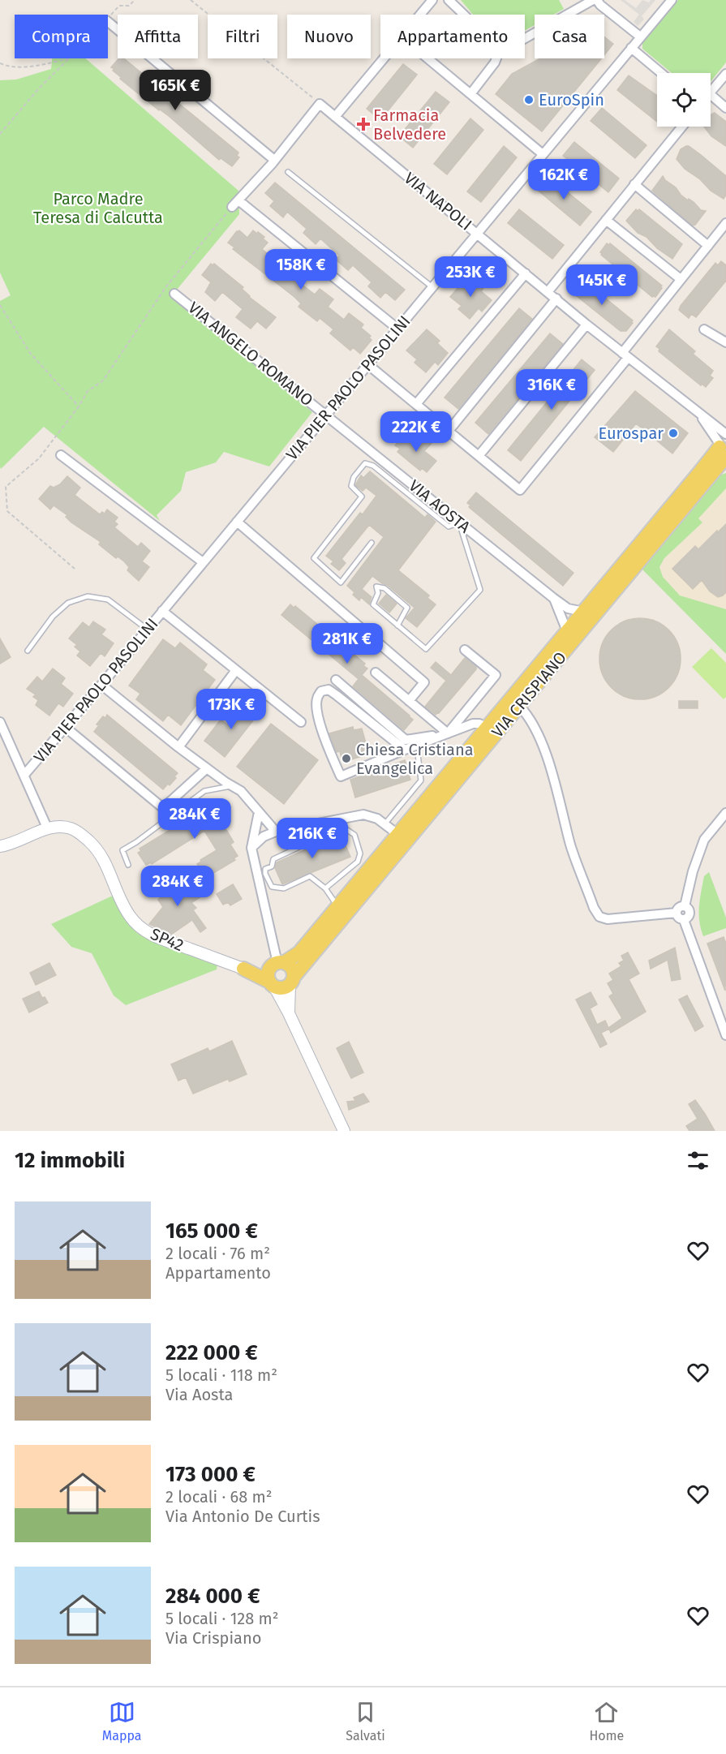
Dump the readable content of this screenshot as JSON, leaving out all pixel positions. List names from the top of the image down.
{
  "streets": {
    "main road": ["VIA CRISPIANO", "SP42"],
    "street": [
      "VIA NAPOLI",
      "VIA ANGELO ROMANO",
      "VIA PIER PAOLO PASOLINI",
      "VIA AOSTA"
    ]
  },
  "crossings": [
    ["VIA NAPOLI", "VIA PIER PAOLO PASOLINI"],
    ["VIA NAPOLI", "VIA CRISPIANO"],
    ["VIA ANGELO ROMANO", "VIA PIER PAOLO PASOLINI"],
    ["VIA ANGELO ROMANO", "VIA AOSTA"],
    ["VIA PIER PAOLO PASOLINI", "VIA AOSTA"],
    ["VIA CRISPIANO", "SP42"]
  ],
  "parks": ["Parco Madre Teresa di Calcutta"],
  "places": {
    "other": ["EuroSpin", "Eurospar", "Chiesa Cristiana Evangelica"],
    "health": ["Farmacia Belvedere"]
  },
  "page": {
    "chip": [
      "Compra",
      "Affitta",
      "Filtri",
      "Nuovo",
      "Appartamento",
      "Casa"
    ],
    "price": [
      "165K €",
      "162K €",
      "158K €",
      "253K €",
      "145K €",
      "316K €",
      "222K €",
      "281K €",
      "173K €",
      "284K €",
      "216K €",
      "284K €"
    ],
    "heading": "12 immobili",
    "list": [
      {
        "name": "165 000 €",
        "note": "2 locali · 76 m² · Appartamento"
      },
      {
        "name": "222 000 €",
        "note": "5 locali · 118 m² · Via Aosta"
      },
      {
        "name": "173 000 €",
        "note": "2 locali · 68 m² · Via Antonio De Curtis"
      },
      {
        "name": "284 000 €",
        "note": "5 locali · 128 m² · Via Crispiano"
      }
    ],
    "tabs": ["Mappa", "Salvati", "Home"]
  }
}
